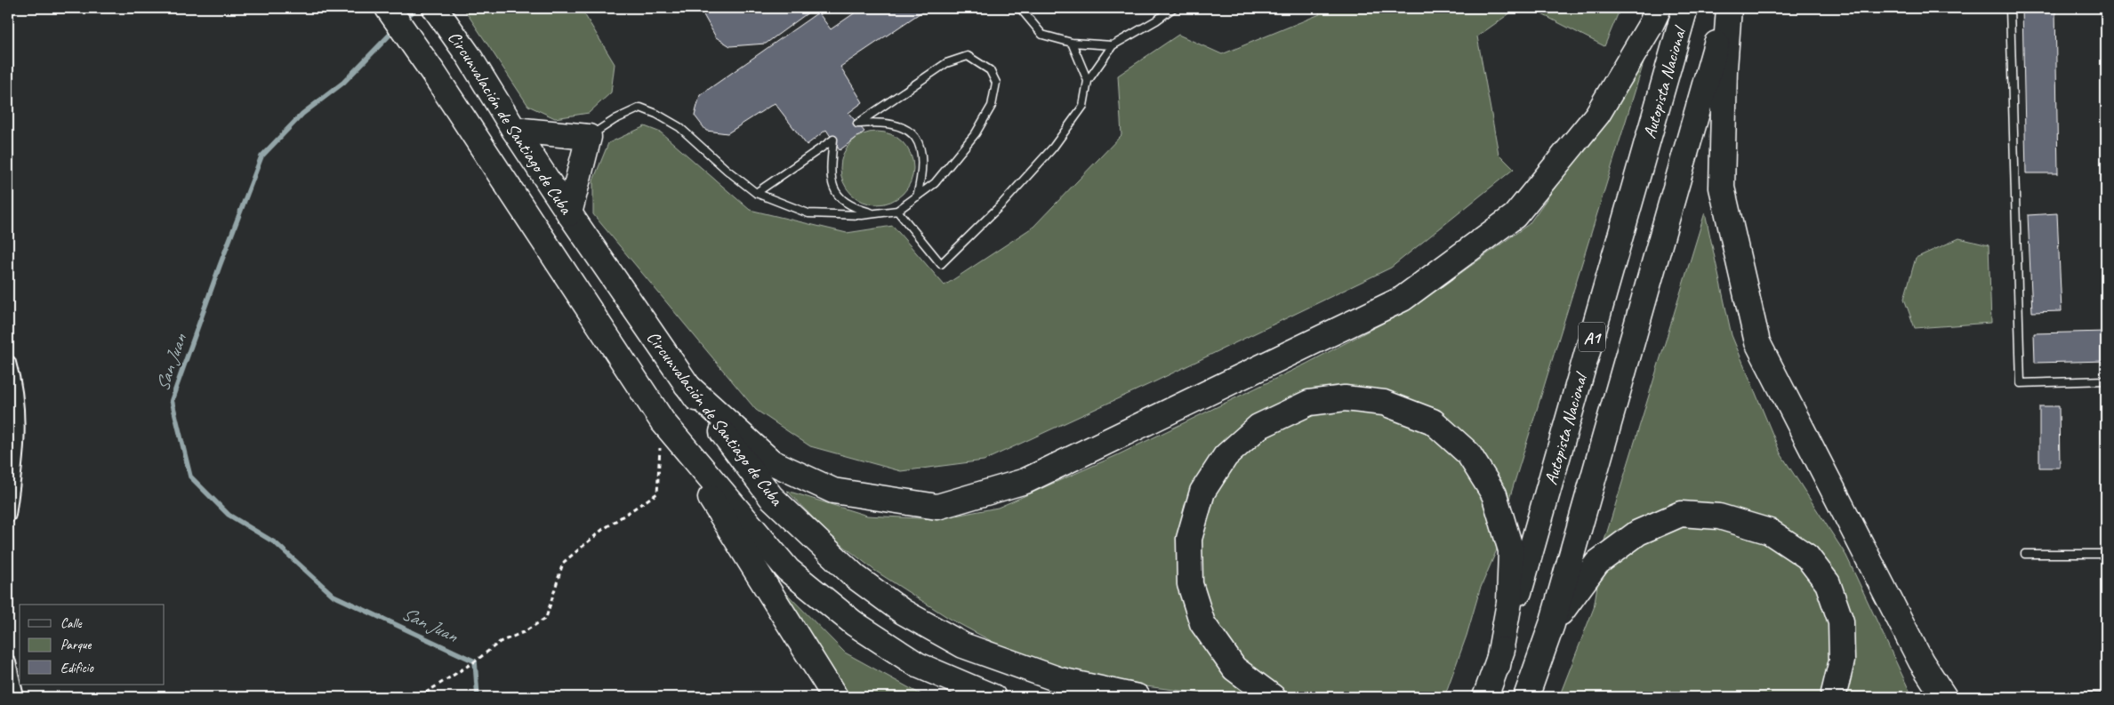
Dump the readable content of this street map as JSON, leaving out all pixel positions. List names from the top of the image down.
{
  "streets": {
    "highway": ["Autopista Nacional", "Circunvalación de Santiago de Cuba", "A1"]
  },
  "water": ["San Juan"],
  "legend": ["Calle", "Parque", "Edificio"]
}
